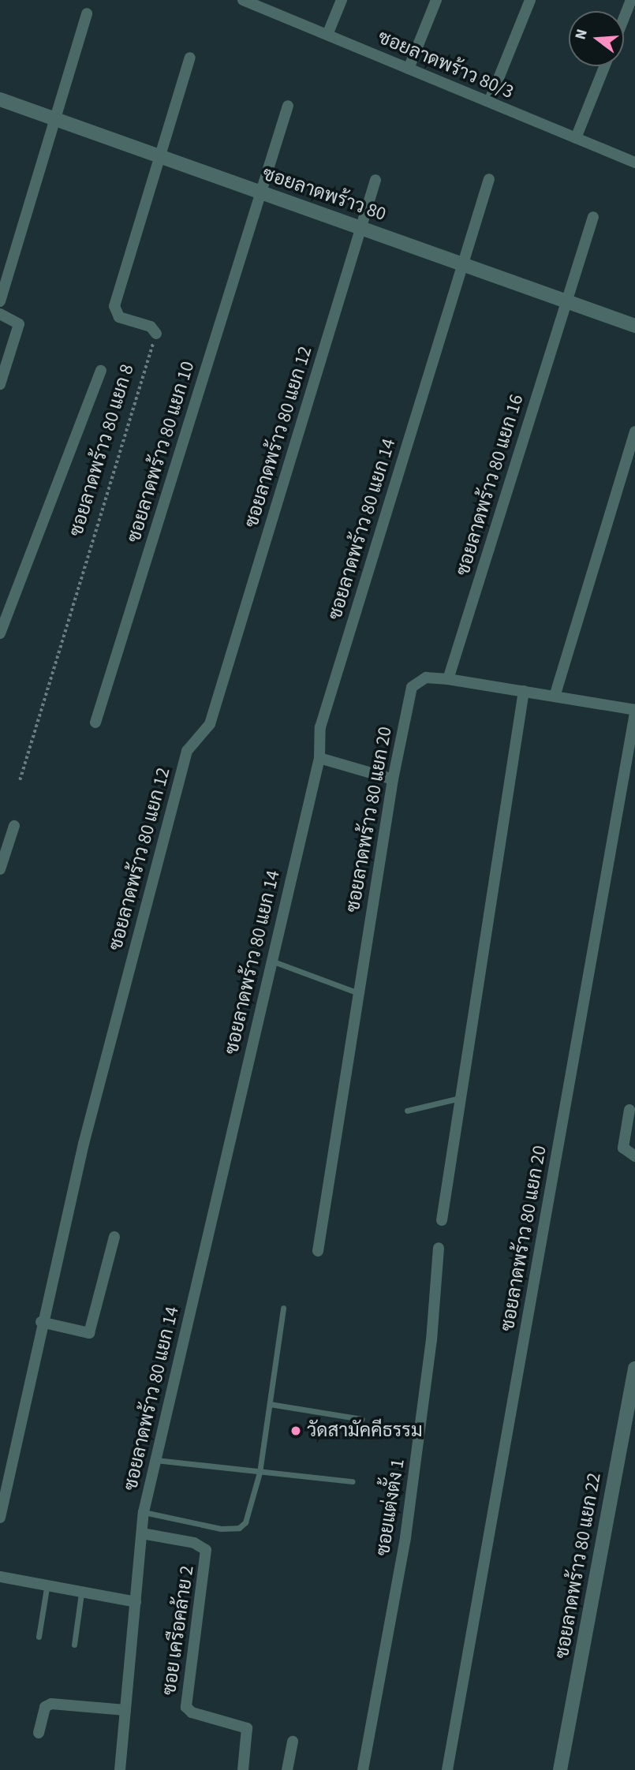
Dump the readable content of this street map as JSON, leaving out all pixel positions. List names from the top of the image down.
{
  "streets": {
    "street": [
      "ซอยลาดพร้าว 80/3",
      "ซอยลาดพร้าว 80",
      "ซอยลาดพร้าว 80 แยก 12",
      "ซอยลาดพร้าว 80 แยก 10",
      "ซอยลาดพร้าว 80 แยก 16",
      "ซอยลาดพร้าว 80 แยก 14",
      "ซอยลาดพร้าว 80 แยก 20",
      "ซอยแต่งตั้ง 1",
      "ซอยลาดพร้าว 80 แยก 22",
      "ซอย เครือคล้าย 2"
    ],
    "path": ["ซอยลาดพร้าว 80 แยก 8"]
  },
  "crossings": [
    ["ซอยลาดพร้าว 80", "ซอยลาดพร้าว 80 แยก 12"],
    ["ซอยลาดพร้าว 80", "ซอยลาดพร้าว 80 แยก 10"],
    ["ซอยลาดพร้าว 80", "ซอยลาดพร้าว 80 แยก 16"],
    ["ซอยลาดพร้าว 80", "ซอยลาดพร้าว 80 แยก 14"],
    ["ซอยลาดพร้าว 80 แยก 16", "ซอยลาดพร้าว 80 แยก 20"],
    ["ซอยลาดพร้าว 80 แยก 14", "ซอย เครือคล้าย 2"]
  ],
  "places": ["วัดสามัคคีธรรม"],
  "north": "left"
}
